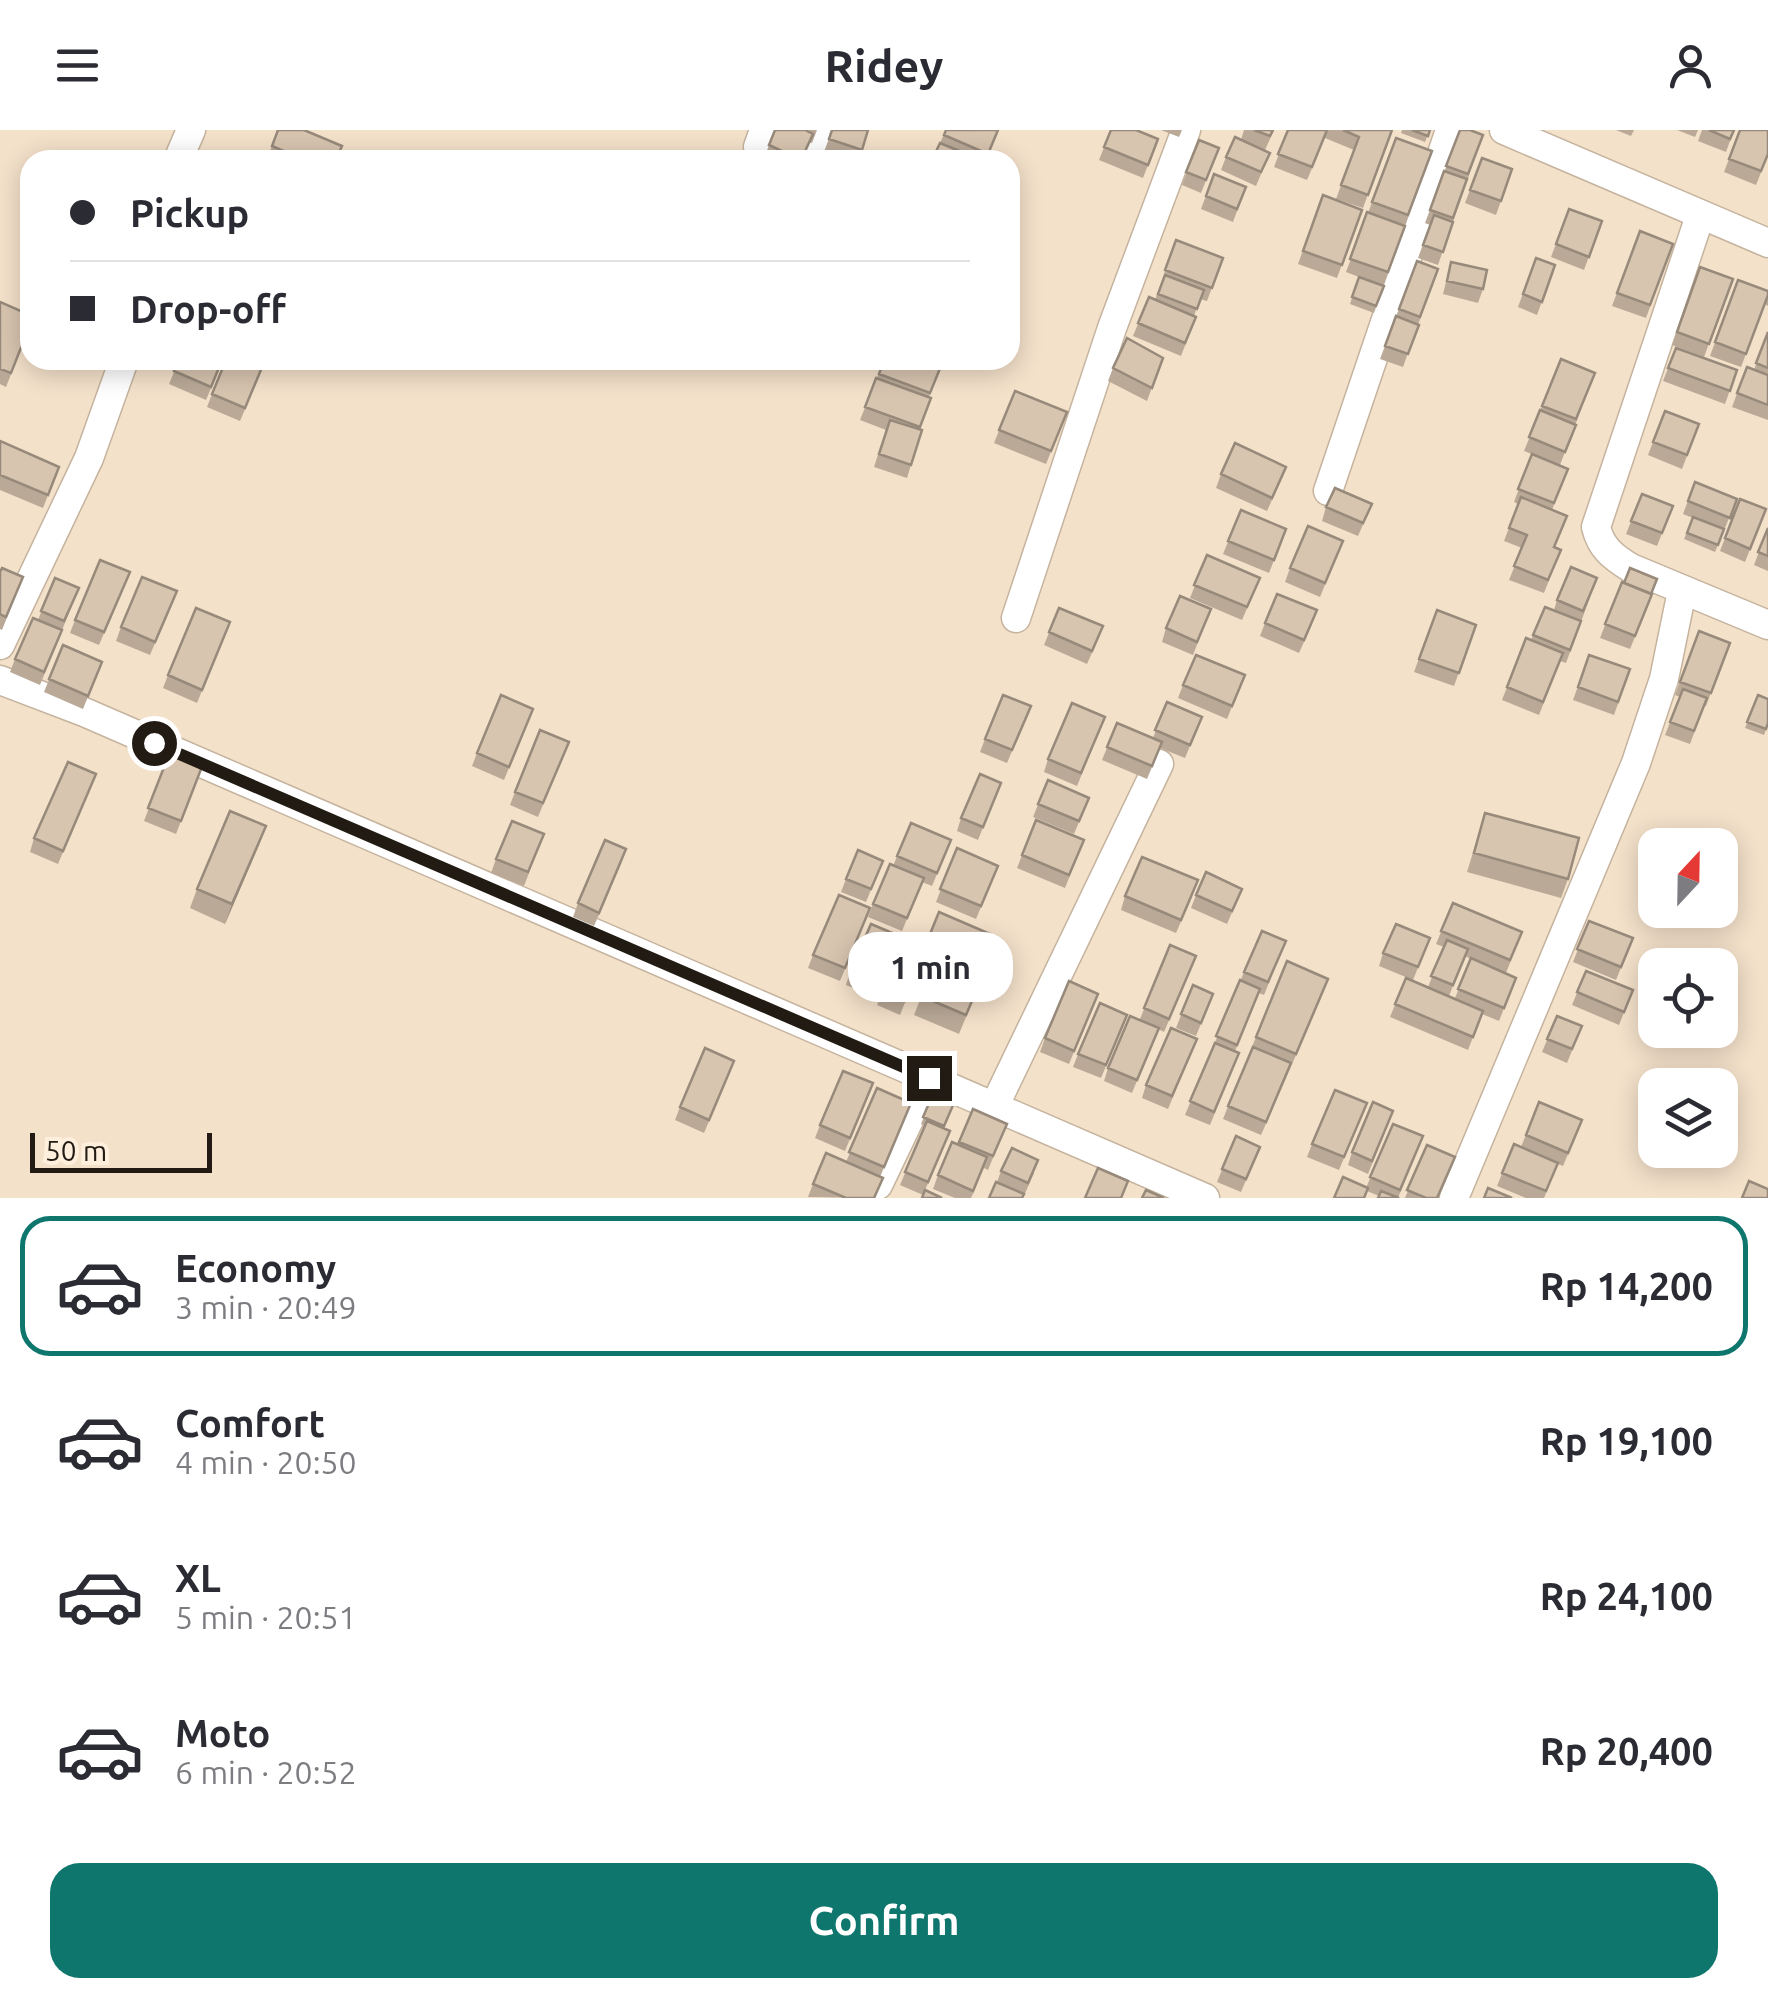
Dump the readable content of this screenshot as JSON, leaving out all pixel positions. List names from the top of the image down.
{
  "scale_bar": "50 m",
  "north": "top",
  "page": {
    "header": "Ridey",
    "banner": ["Pickup", "Drop-off"],
    "bubble": "1 min",
    "scale": "50 m",
    "list": [
      {
        "name": "Economy",
        "note": "3 min · 20:49",
        "value": "Rp 14,200"
      },
      {
        "name": "Comfort",
        "note": "4 min · 20:50",
        "value": "Rp 19,100"
      },
      {
        "name": "XL",
        "note": "5 min · 20:51",
        "value": "Rp 24,100"
      },
      {
        "name": "Moto",
        "note": "6 min · 20:52",
        "value": "Rp 20,400"
      }
    ],
    "buttons": "Confirm"
  }
}
